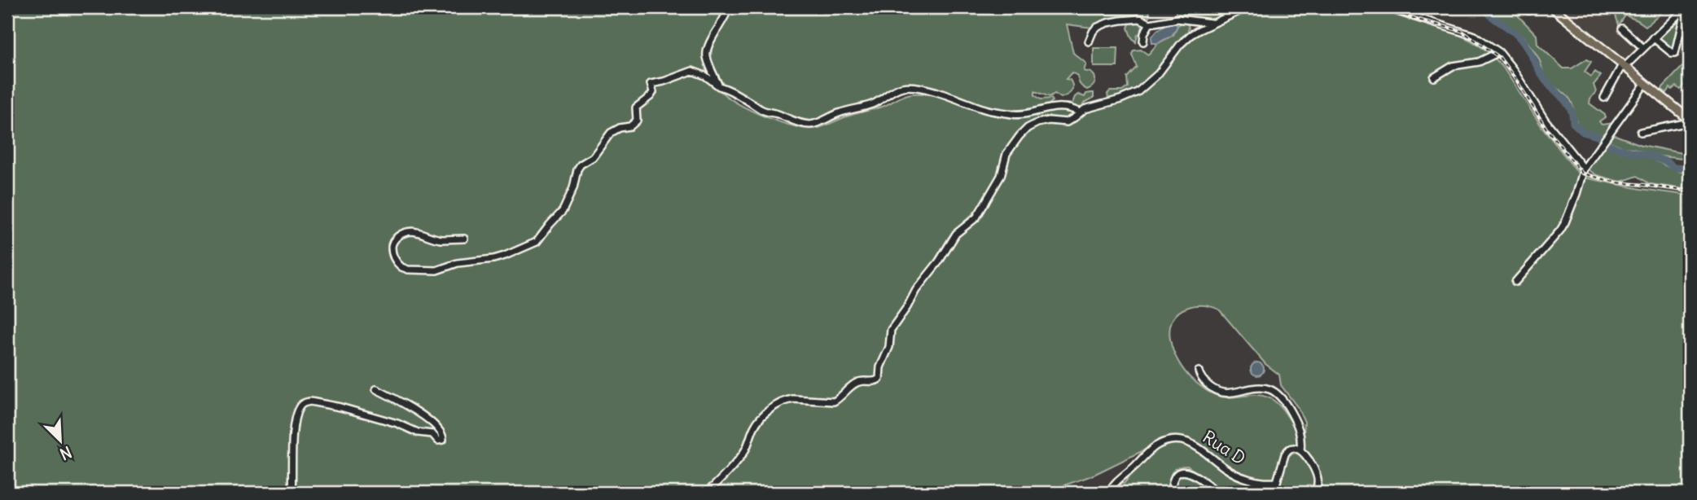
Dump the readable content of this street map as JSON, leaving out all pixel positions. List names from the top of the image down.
{
  "streets": {
    "street": ["Rua D"]
  },
  "north": "bottom right"
}
